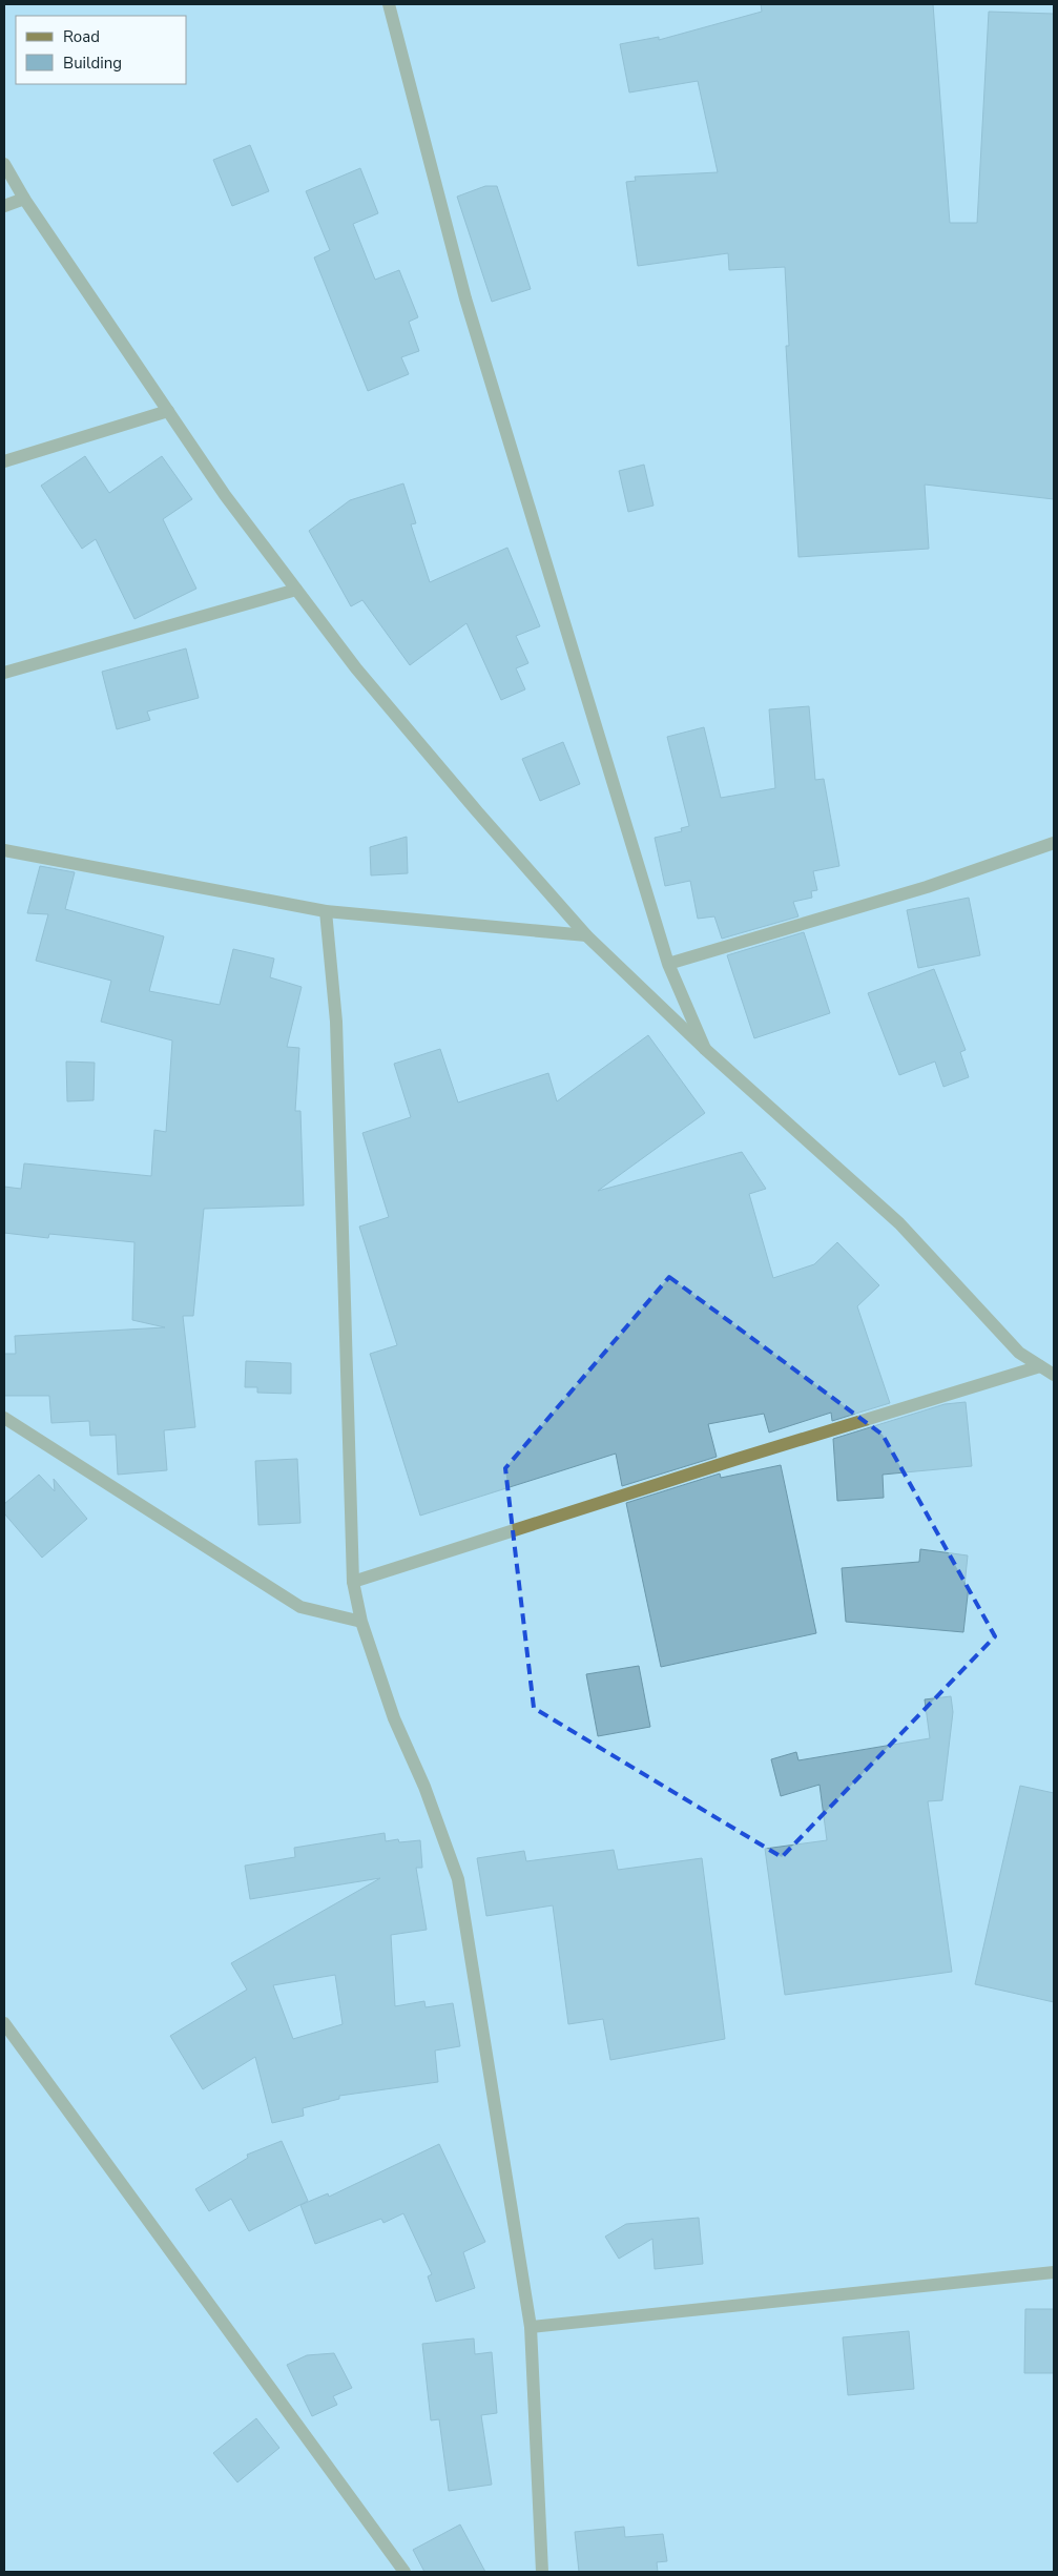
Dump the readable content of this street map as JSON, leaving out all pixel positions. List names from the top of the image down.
{
  "legend": ["Road", "Building"]
}
